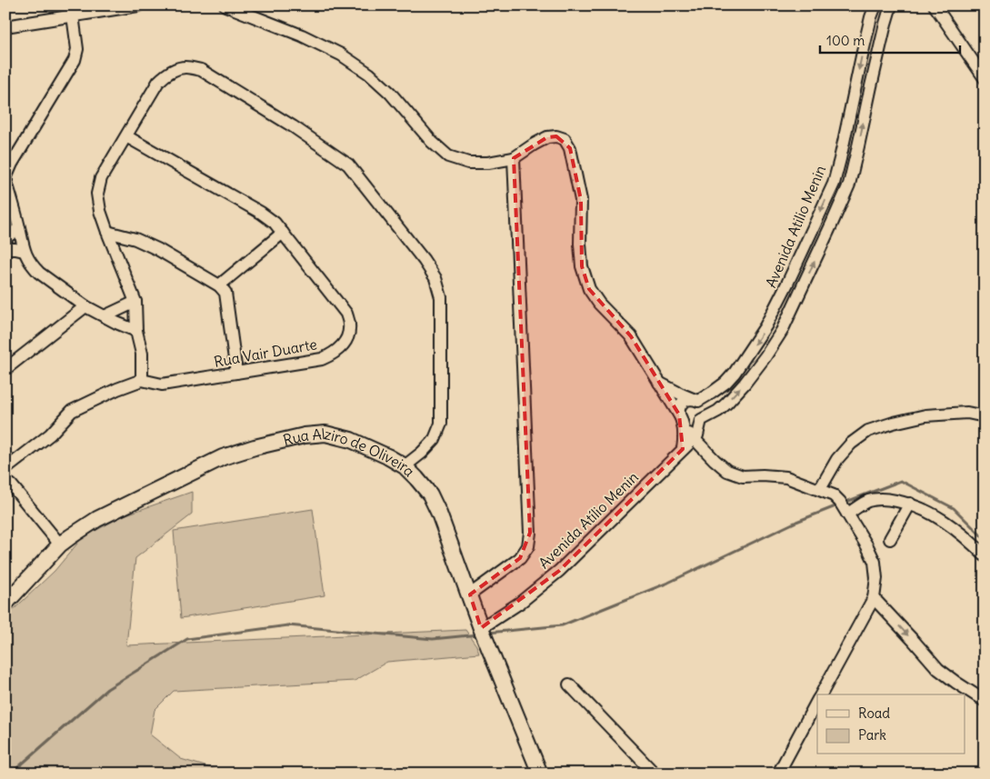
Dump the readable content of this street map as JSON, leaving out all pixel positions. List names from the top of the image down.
{
  "streets": {
    "main road": ["Rua Alziro de Oliveira"],
    "street": ["Avenida Atilio Menin", "Rua Vair Duarte", "Avenida Atílio Menin"]
  },
  "crossings": [
    ["Avenida Atilio Menin", "Avenida Atílio Menin"],
    ["Rua Alziro de Oliveira", "Avenida Atílio Menin"]
  ],
  "legend": ["Road", "Park"],
  "scale_bar": "100 m"
}
